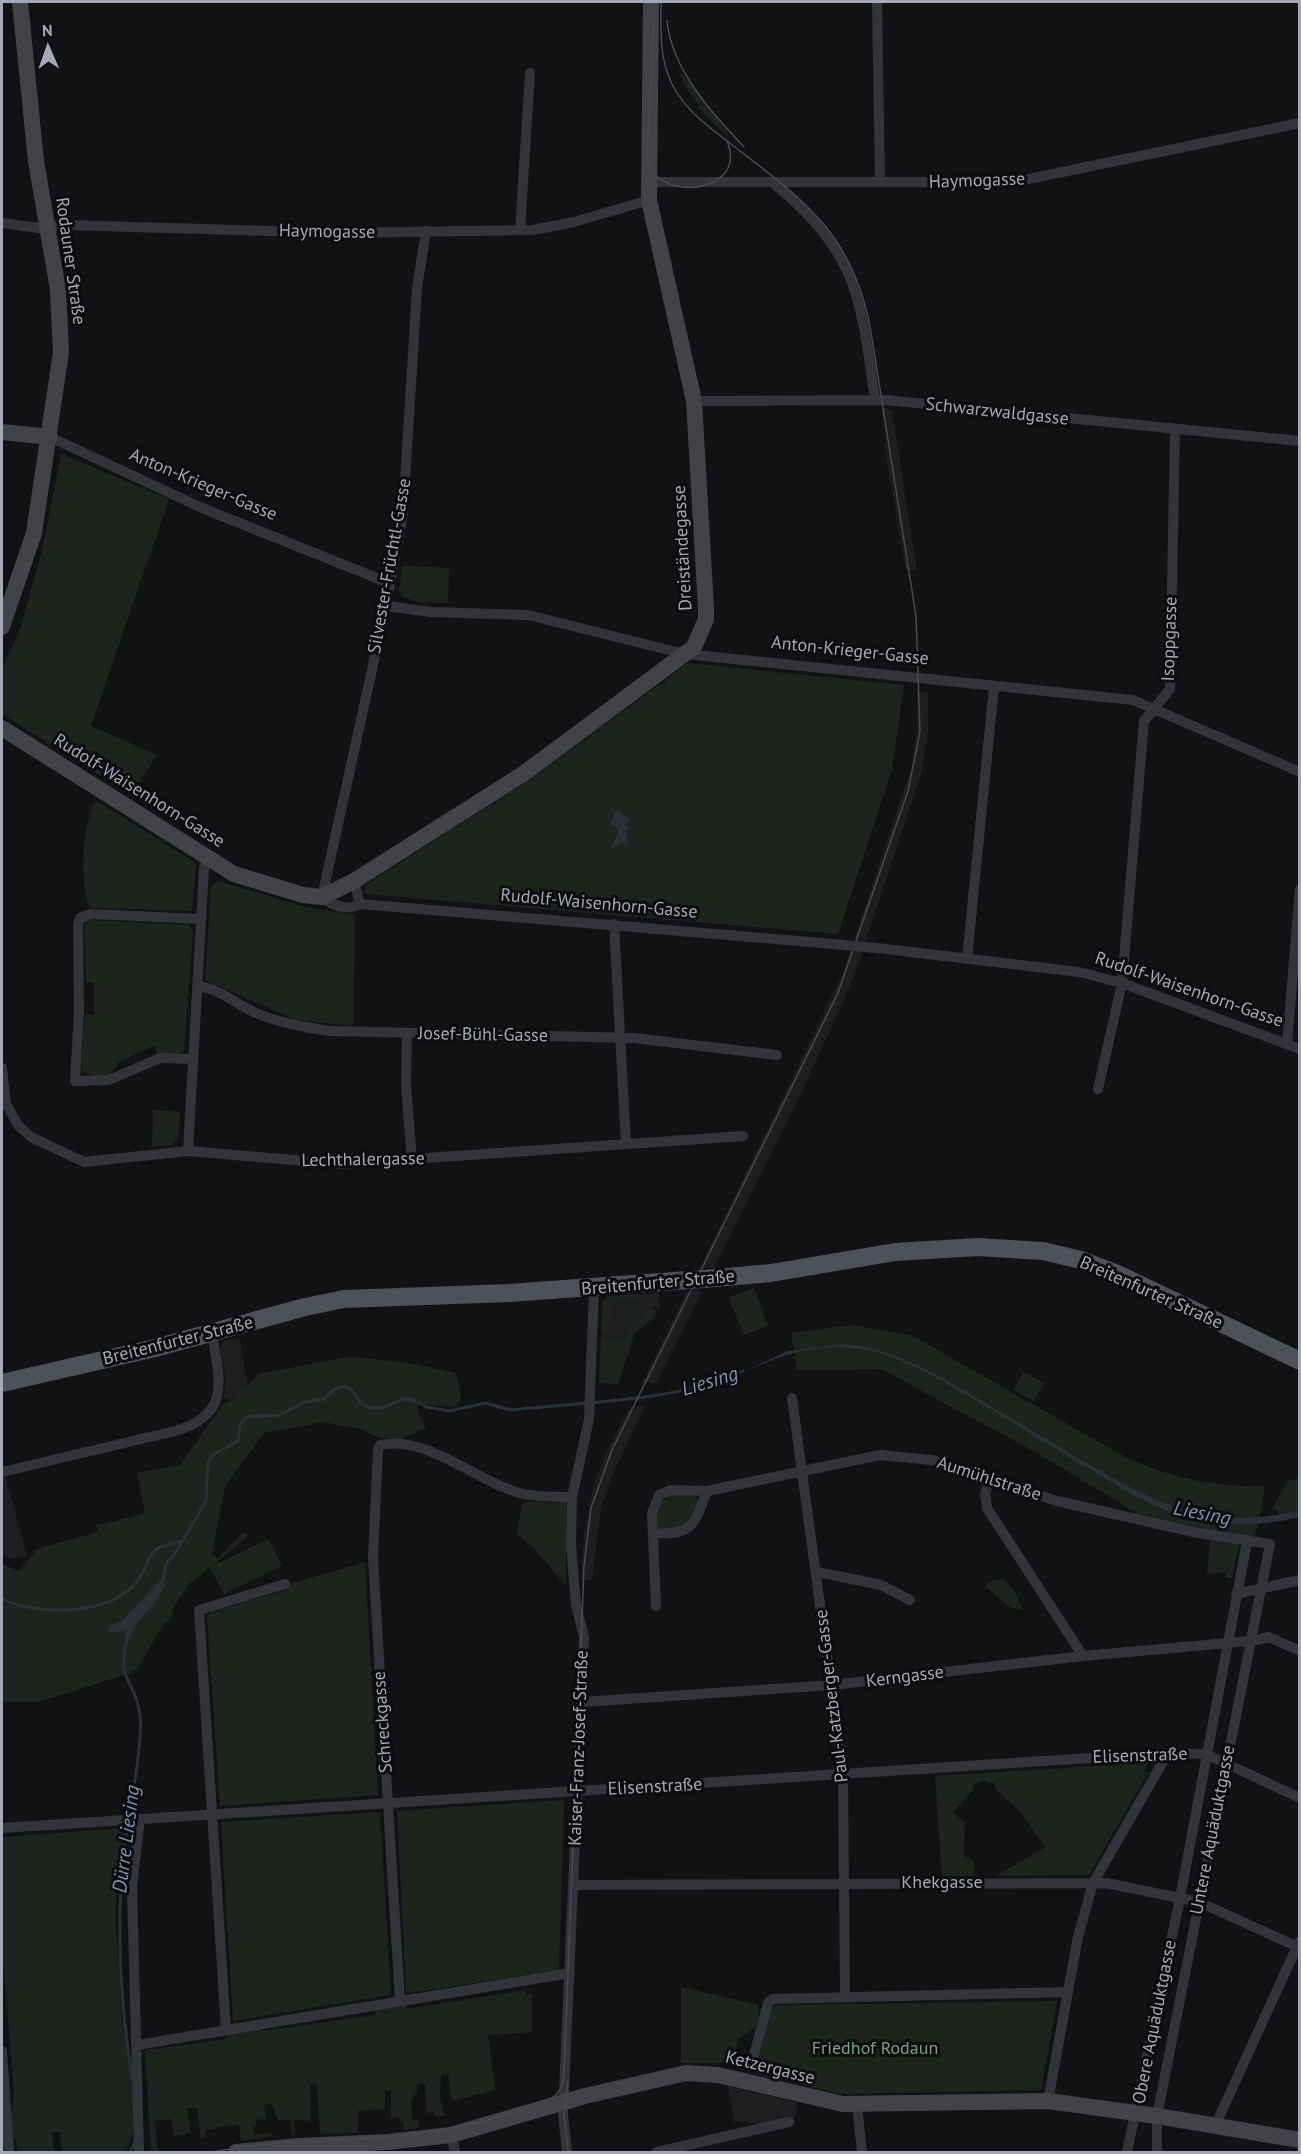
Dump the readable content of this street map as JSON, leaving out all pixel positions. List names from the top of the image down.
{
  "streets": {
    "main road": [
      "Rodauner Straße",
      "Anton-Krieger-Gasse",
      "Dreiständegasse",
      "Rudolf-Waisenhorn-Gasse",
      "Breitenfurter Straße",
      "Ketzergasse"
    ],
    "street": [
      "Haymogasse",
      "Schwarzwaldgasse",
      "Silvester-Früchtl-Gasse",
      "Isoppgasse",
      "Josef-Bühl-Gasse",
      "Lechthalergasse",
      "Aumühlstraße",
      "Kerngasse",
      "Paul-Katzberger-Gasse",
      "Schreckgasse",
      "Kaiser-Franz-Josef-Straße",
      "Elisenstraße",
      "Untere Aquäduktgasse",
      "Khekgasse",
      "Obere Aquäduktgasse"
    ]
  },
  "crossings": [
    ["Haymogasse", "Rodauner Straße"],
    ["Haymogasse", "Dreiständegasse"],
    ["Haymogasse", "Silvester-Früchtl-Gasse"],
    ["Rodauner Straße", "Anton-Krieger-Gasse"],
    ["Schwarzwaldgasse", "Dreiständegasse"],
    ["Schwarzwaldgasse", "Isoppgasse"],
    ["Anton-Krieger-Gasse", "Dreiständegasse"],
    ["Anton-Krieger-Gasse", "Silvester-Früchtl-Gasse"],
    ["Anton-Krieger-Gasse", "Isoppgasse"],
    ["Dreiständegasse", "Silvester-Früchtl-Gasse"],
    ["Dreiständegasse", "Rudolf-Waisenhorn-Gasse"],
    ["Silvester-Früchtl-Gasse", "Rudolf-Waisenhorn-Gasse"],
    ["Isoppgasse", "Rudolf-Waisenhorn-Gasse"],
    ["Breitenfurter Straße", "Kaiser-Franz-Josef-Straße"],
    ["Aumühlstraße", "Paul-Katzberger-Gasse"],
    ["Aumühlstraße", "Untere Aquäduktgasse"],
    ["Aumühlstraße", "Obere Aquäduktgasse"],
    ["Kerngasse", "Paul-Katzberger-Gasse"],
    ["Kerngasse", "Kaiser-Franz-Josef-Straße"],
    ["Kerngasse", "Untere Aquäduktgasse"],
    ["Kerngasse", "Obere Aquäduktgasse"],
    ["Paul-Katzberger-Gasse", "Elisenstraße"],
    ["Paul-Katzberger-Gasse", "Khekgasse"],
    ["Schreckgasse", "Kaiser-Franz-Josef-Straße"],
    ["Schreckgasse", "Elisenstraße"],
    ["Kaiser-Franz-Josef-Straße", "Elisenstraße"],
    ["Kaiser-Franz-Josef-Straße", "Khekgasse"],
    ["Kaiser-Franz-Josef-Straße", "Ketzergasse"],
    ["Elisenstraße", "Untere Aquäduktgasse"],
    ["Elisenstraße", "Obere Aquäduktgasse"],
    ["Untere Aquäduktgasse", "Khekgasse"],
    ["Untere Aquäduktgasse", "Ketzergasse"],
    ["Khekgasse", "Obere Aquäduktgasse"],
    ["Obere Aquäduktgasse", "Ketzergasse"]
  ],
  "water": ["Liesing", "Dürre Liesing"],
  "parks": ["Friedhof Rodaun"],
  "north": "top"
}
